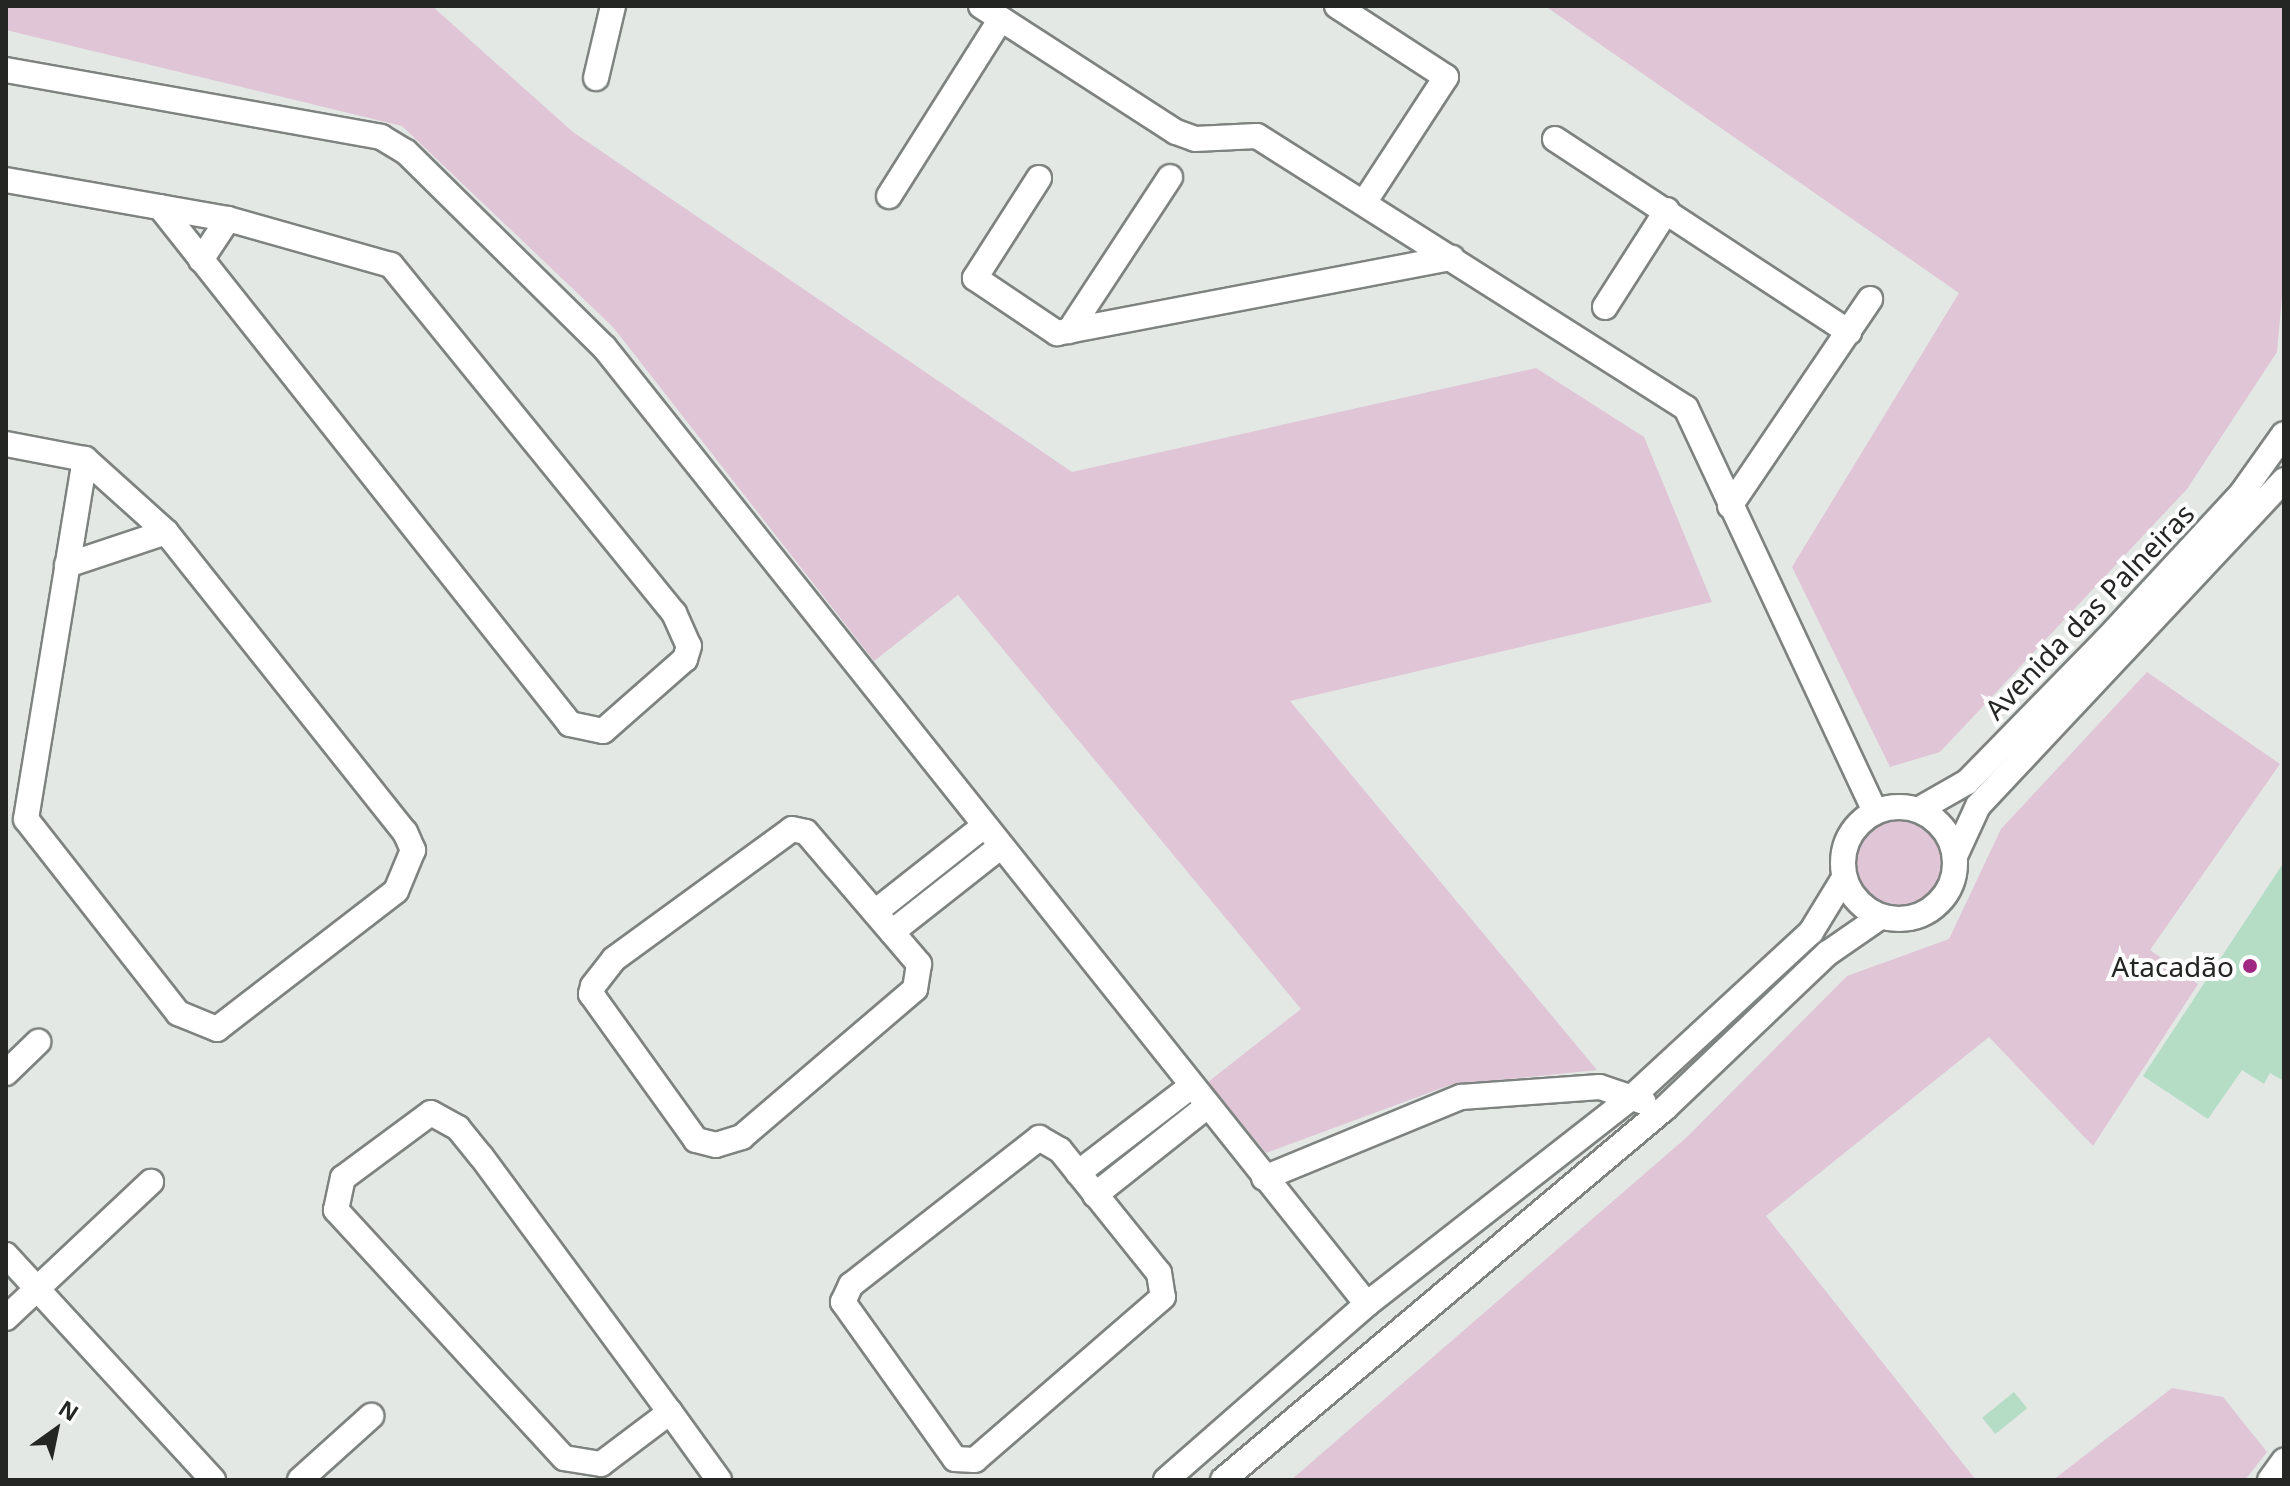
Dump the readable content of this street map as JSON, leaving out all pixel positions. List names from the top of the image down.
{
  "streets": {
    "street": ["Avenida das Palneiras"]
  },
  "places": ["Atacadão"],
  "north": "top right"
}
